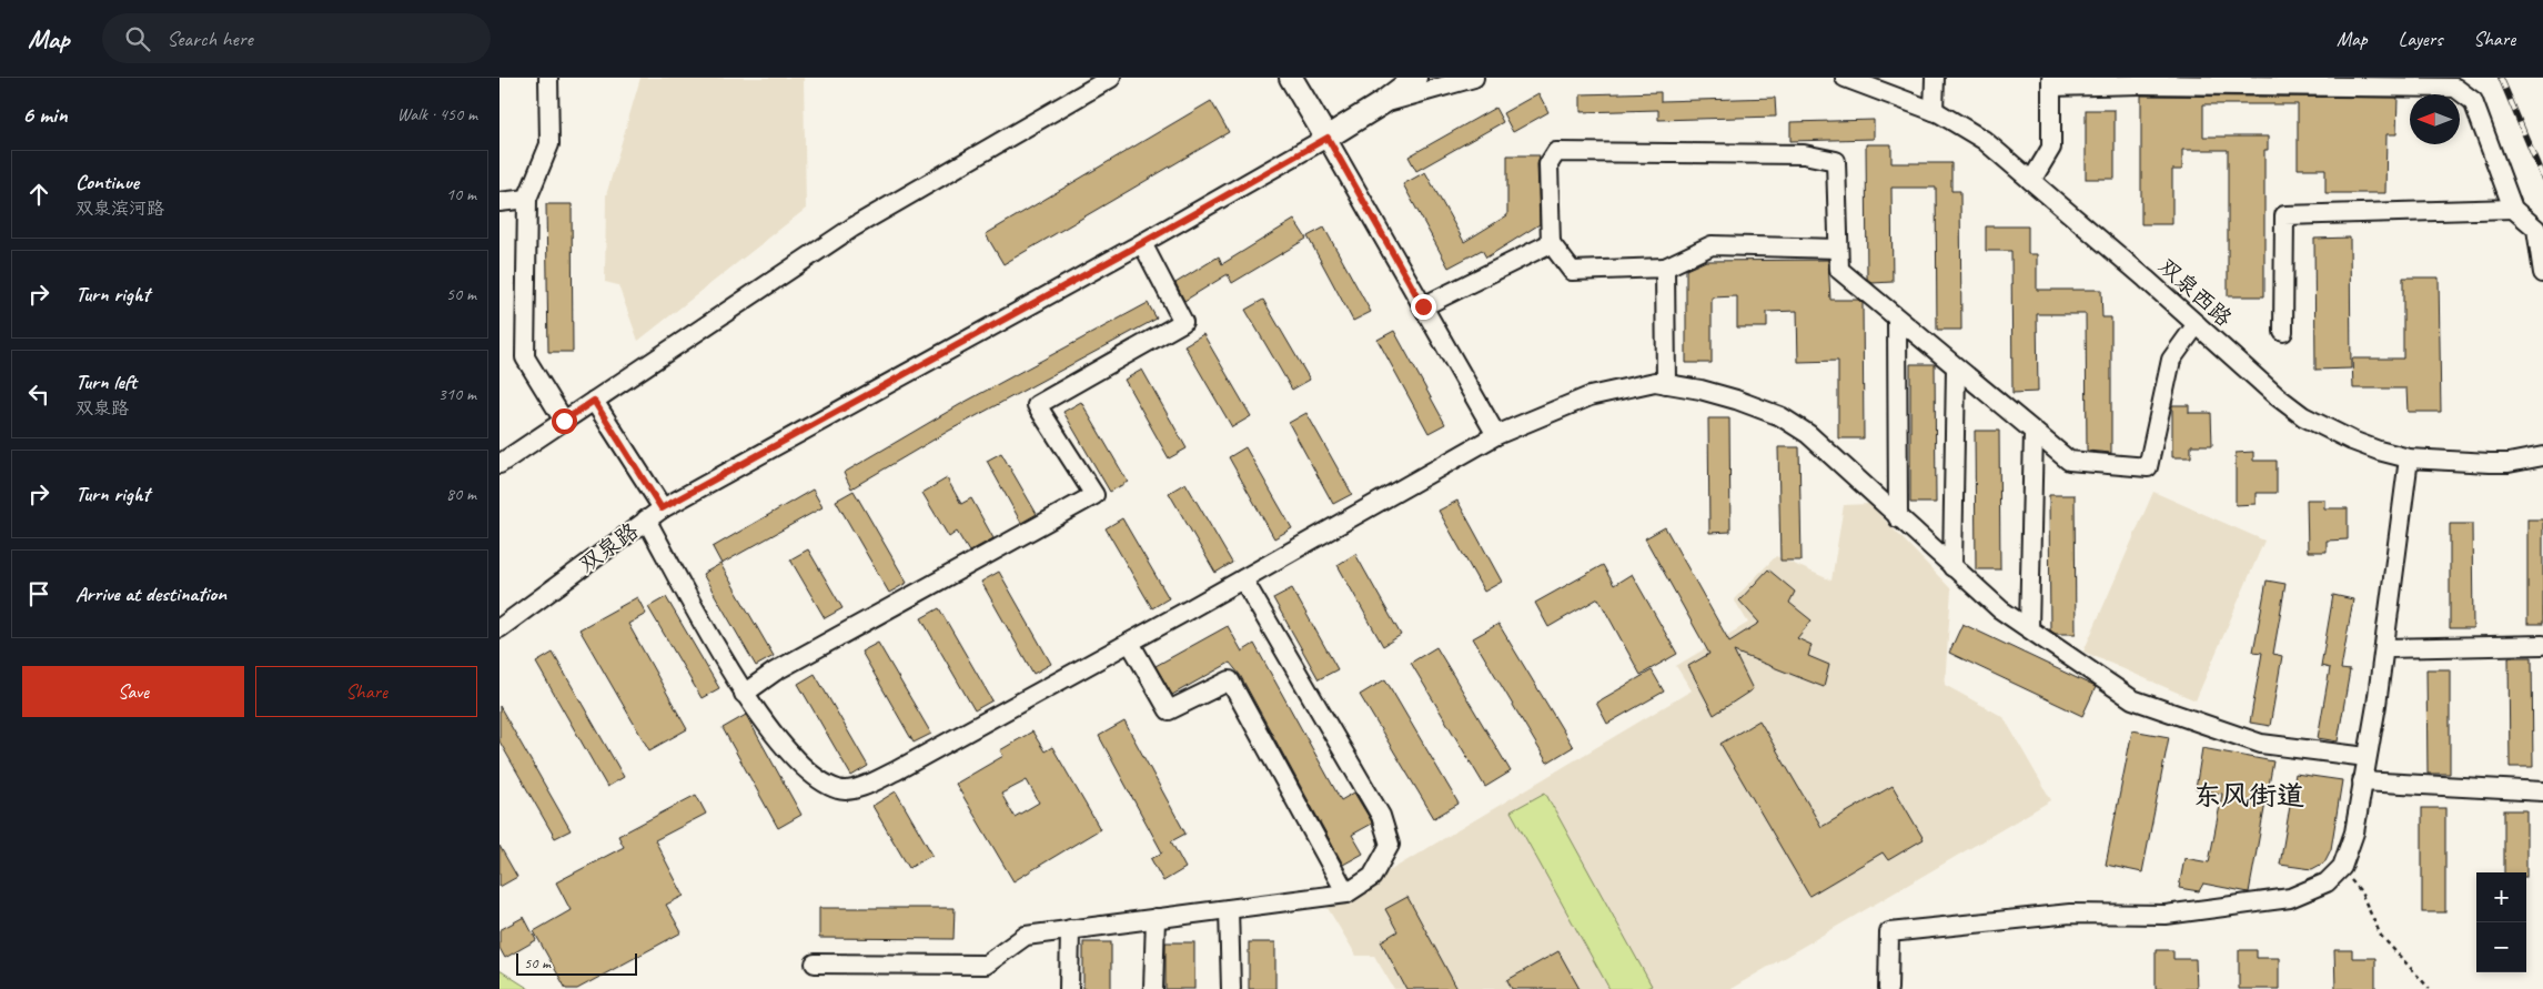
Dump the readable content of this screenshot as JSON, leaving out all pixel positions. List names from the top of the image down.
{
  "streets": {
    "main road": ["双泉路"],
    "street": ["双泉西路"]
  },
  "districts": ["东风街道"],
  "scale_bar": "50 m",
  "north": "left",
  "page": {
    "header": "Map",
    "search": "Search here",
    "nav": ["Map", "Layers", "Share"],
    "heading": ["6 min", "Walk · 450 m"],
    "list": [
      ["Continue", "双泉滨河路", "10 m"],
      ["Turn right", "50 m"],
      ["Turn left", "双泉路", "310 m"],
      ["Turn right", "80 m"],
      "Arrive at destination"
    ],
    "buttons": ["Save", "Share"],
    "map_buttons": ["+", "−"],
    "scale": "50 m"
  }
}
